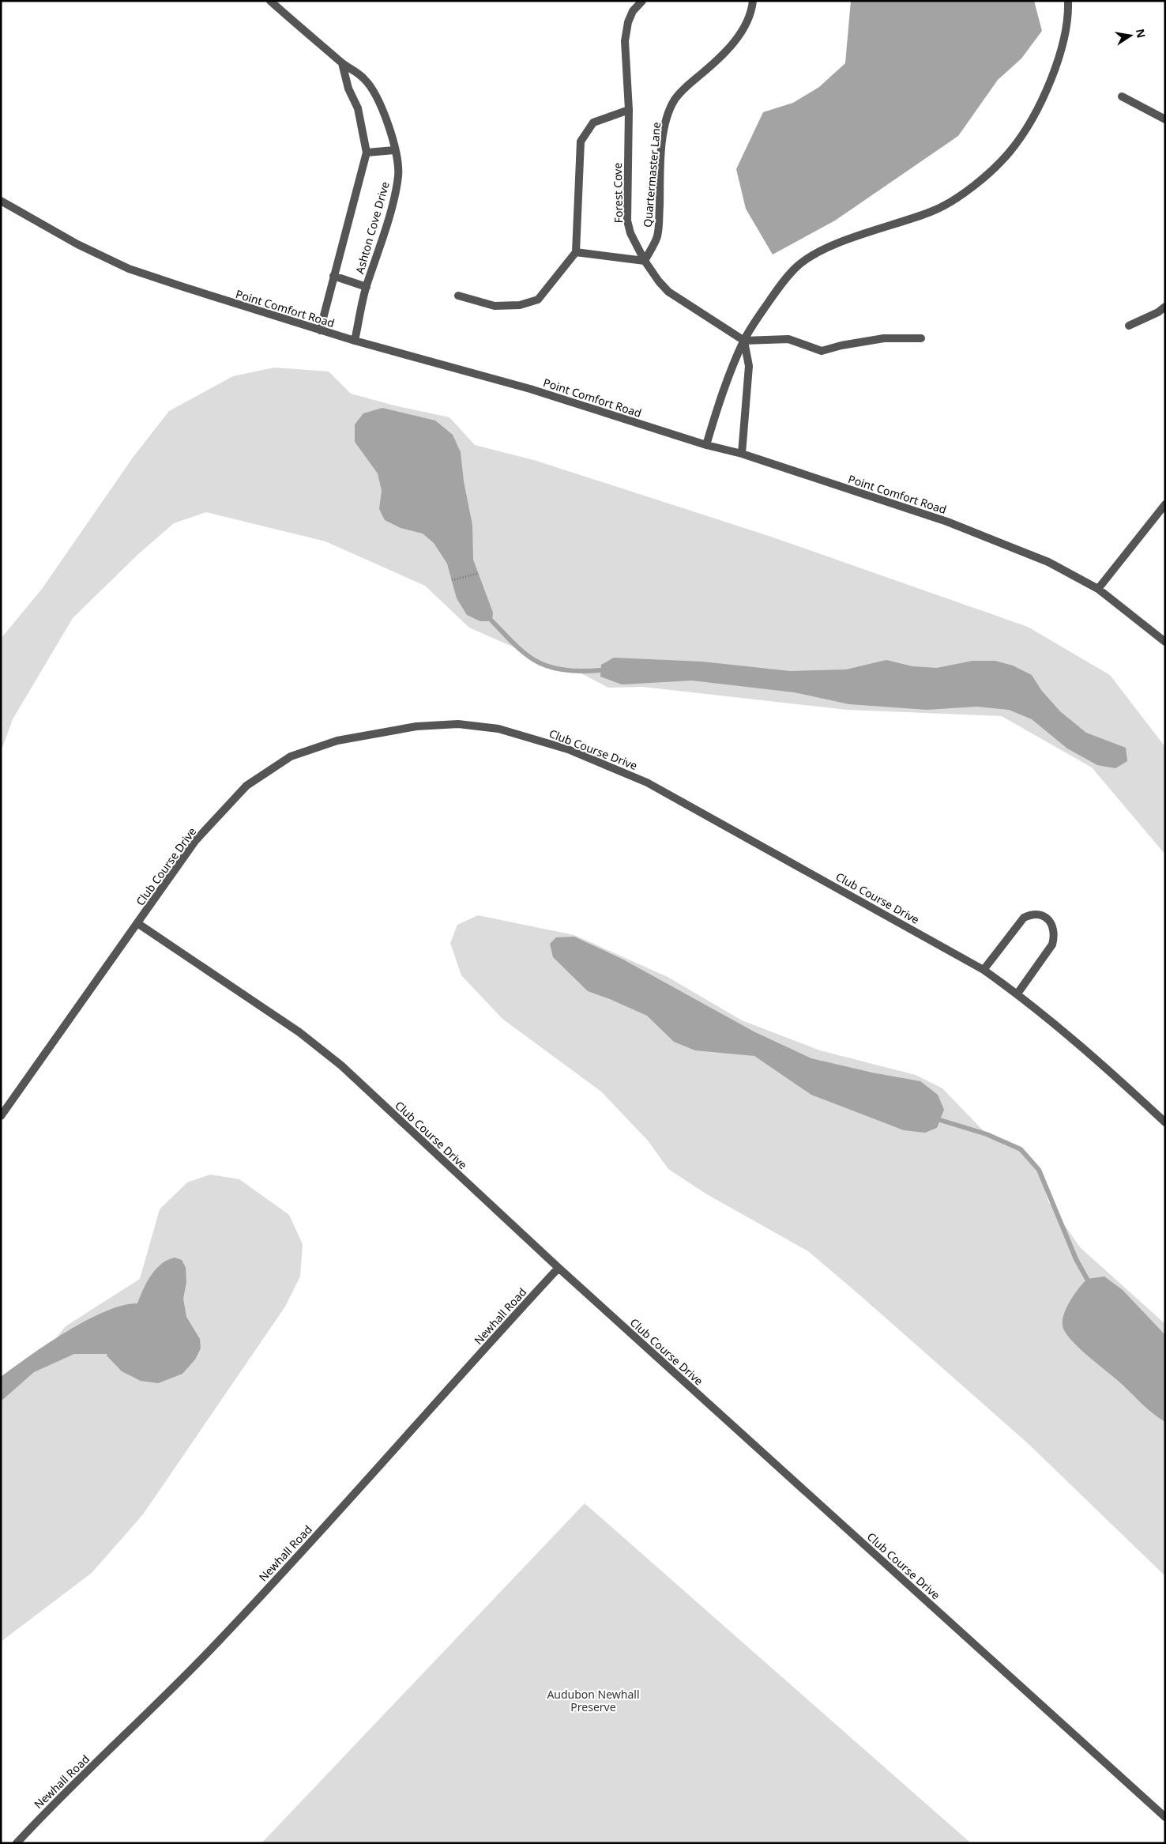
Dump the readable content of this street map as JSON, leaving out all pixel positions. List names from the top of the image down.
{
  "streets": {
    "street": [
      "Quartermaster Lane",
      "Forest Cove",
      "Ashton Cove Drive",
      "Point Comfort Road",
      "Club Course Drive",
      "Newhall Road"
    ]
  },
  "crossings": [
    ["Quartermaster Lane", "Forest Cove"],
    ["Ashton Cove Drive", "Point Comfort Road"],
    ["Club Course Drive", "Newhall Road"]
  ],
  "parks": ["Audubon Newhall Preserve"],
  "north": "right"
}
